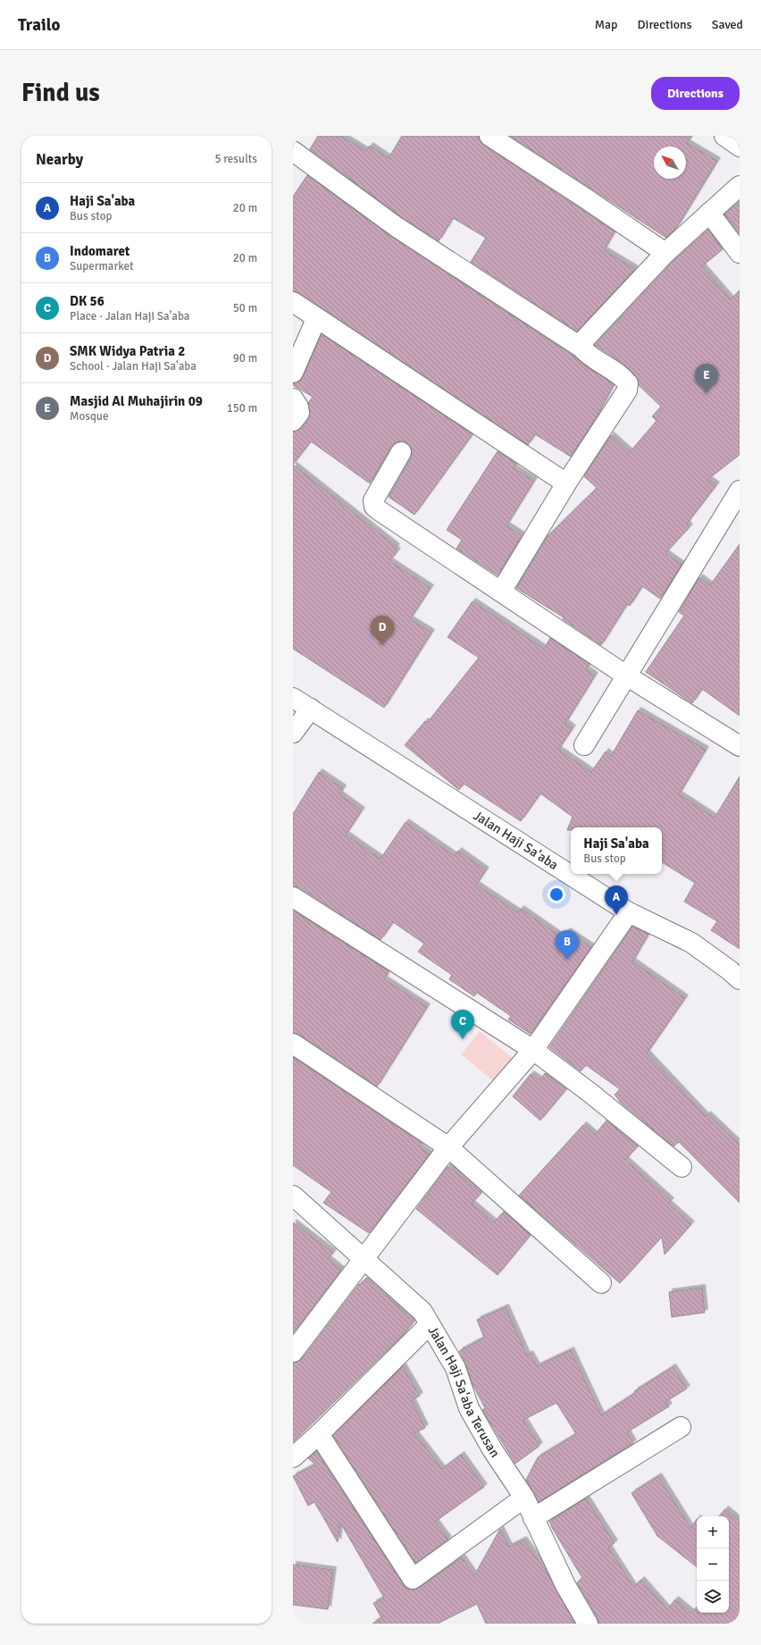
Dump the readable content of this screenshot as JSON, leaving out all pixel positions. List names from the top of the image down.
{
  "streets": {
    "street": ["Jalan Haji Sa'aba", "Jalan Haji Sa'aba Terusan"]
  },
  "north": "top left",
  "page": {
    "header": "Trailo",
    "nav": ["Map", "Directions", "Saved"],
    "buttons": "Directions",
    "title": "Find us",
    "heading": ["Nearby", "5 results"],
    "list": [
      {
        "mark": "A",
        "name": "Haji Sa'aba",
        "note": "Bus stop",
        "value": "20 m"
      },
      {
        "mark": "B",
        "name": "Indomaret",
        "note": "Supermarket",
        "value": "20 m"
      },
      {
        "mark": "C",
        "name": "DK 56",
        "note": "Place · Jalan Haji Sa'aba",
        "value": "50 m"
      },
      {
        "mark": "D",
        "name": "SMK Widya Patria 2",
        "note": "School · Jalan Haji Sa'aba",
        "value": "90 m"
      },
      {
        "mark": "E",
        "name": "Masjid Al Muhajirin 09",
        "note": "Mosque",
        "value": "150 m"
      }
    ],
    "pins": [
      "E",
      "D",
      "A",
      "B",
      "C"
    ],
    "popup": ["Haji Sa'aba", "Bus stop"],
    "map_buttons": ["+", "−"]
  }
}
